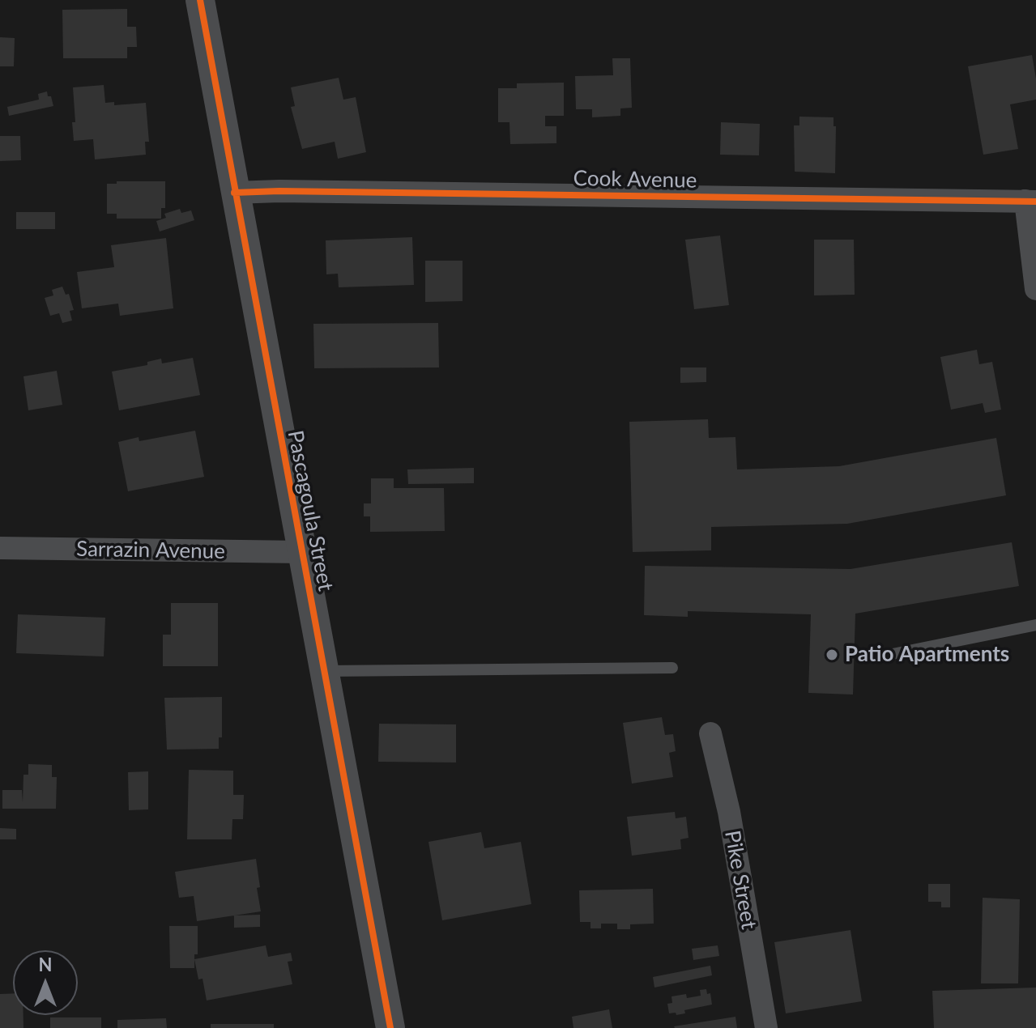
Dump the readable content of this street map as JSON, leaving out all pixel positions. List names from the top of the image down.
{
  "streets": {
    "street": [
      "Cook Avenue",
      "Pascagoula Street",
      "Sarrazin Avenue",
      "Pike Street"
    ]
  },
  "crossings": [
    ["Cook Avenue", "Pascagoula Street"],
    ["Pascagoula Street", "Sarrazin Avenue"]
  ],
  "places": ["Patio Apartments"],
  "north": "top"
}
